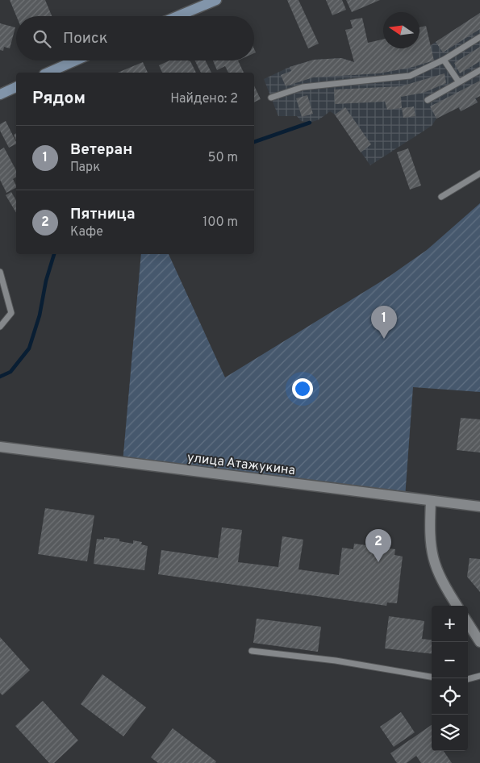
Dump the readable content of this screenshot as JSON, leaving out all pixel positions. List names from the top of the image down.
{
  "streets": {
    "street": ["улица Атажукина"]
  },
  "north": "left",
  "page": {
    "search": "Поиск",
    "heading": ["Рядом", "Найдено: 2"],
    "list": [
      {
        "mark": "1",
        "name": "Ветеран",
        "note": "Парк",
        "value": "50 m"
      },
      {
        "mark": "2",
        "name": "Пятница",
        "note": "Кафе",
        "value": "100 m"
      }
    ],
    "pins": ["1", "2"],
    "map_buttons": ["+", "−"]
  }
}
